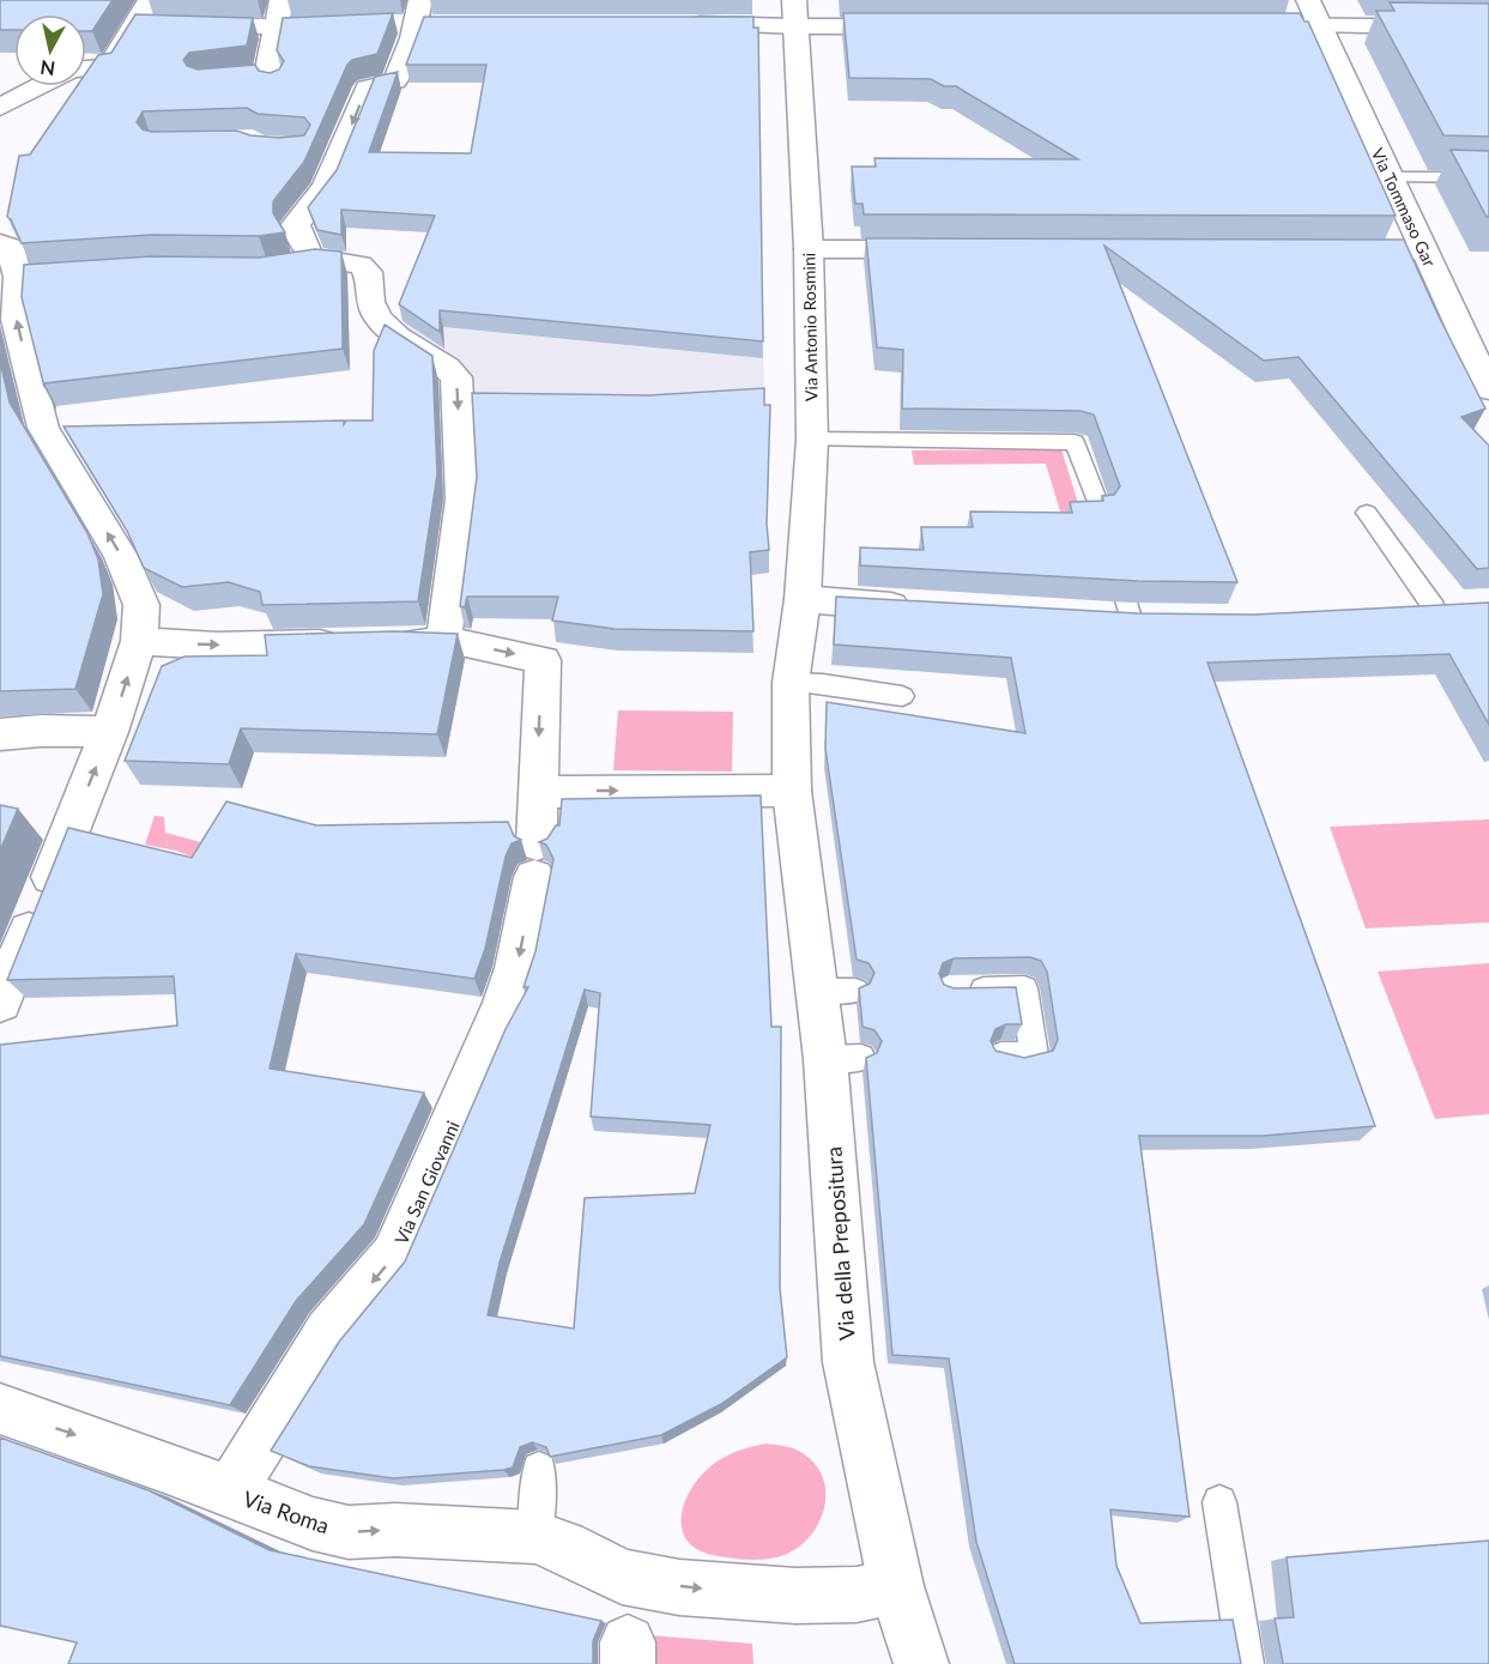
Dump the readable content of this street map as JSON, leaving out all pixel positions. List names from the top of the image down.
{
  "streets": {
    "street": [
      "Via Tommaso Gar",
      "Via Antonio Rosmini",
      "Via San Giovanni",
      "Via della Prepositura",
      "Via Roma"
    ]
  },
  "crossings": [
    ["Via Antonio Rosmini", "Via della Prepositura"],
    ["Via San Giovanni", "Via Roma"],
    ["Via della Prepositura", "Via Roma"]
  ],
  "one_way": ["Via San Giovanni", "Via Roma"],
  "north": "bottom"
}
